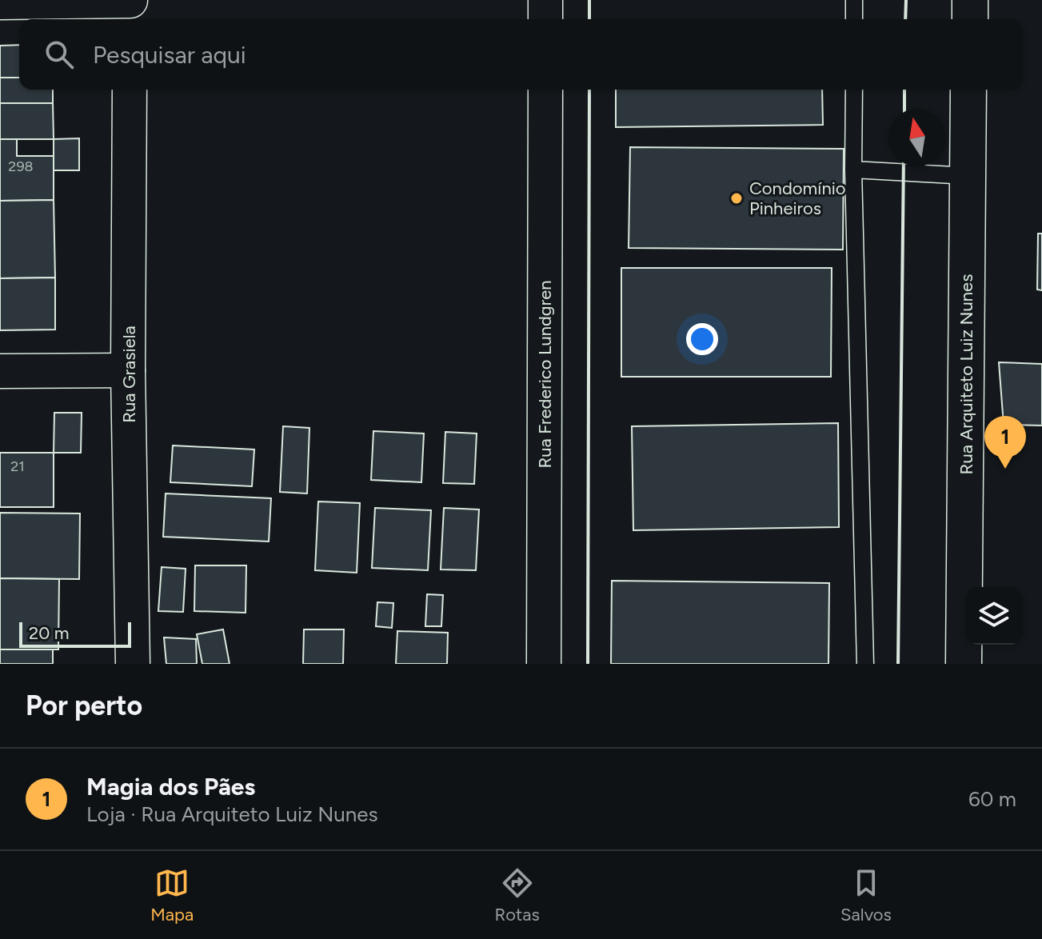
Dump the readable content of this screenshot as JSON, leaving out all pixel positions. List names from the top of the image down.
{
  "streets": {
    "main road": ["Rua Arquiteto Luiz Nunes"],
    "street": ["Rua Grasiela", "Rua Frederico Lundgren"]
  },
  "places": ["Condomínio Pinheiros"],
  "house_numbers": ["298", "21"],
  "scale_bar": "20 m",
  "north": "top",
  "page": {
    "search": "Pesquisar aqui",
    "pins": "1",
    "scale": "20 m",
    "heading": "Por perto",
    "list": [
      {
        "mark": "1",
        "name": "Magia dos Pães",
        "note": "Loja · Rua Arquiteto Luiz Nunes",
        "value": "60 m"
      }
    ],
    "nav": ["Mapa", "Rotas", "Salvos"]
  }
}
